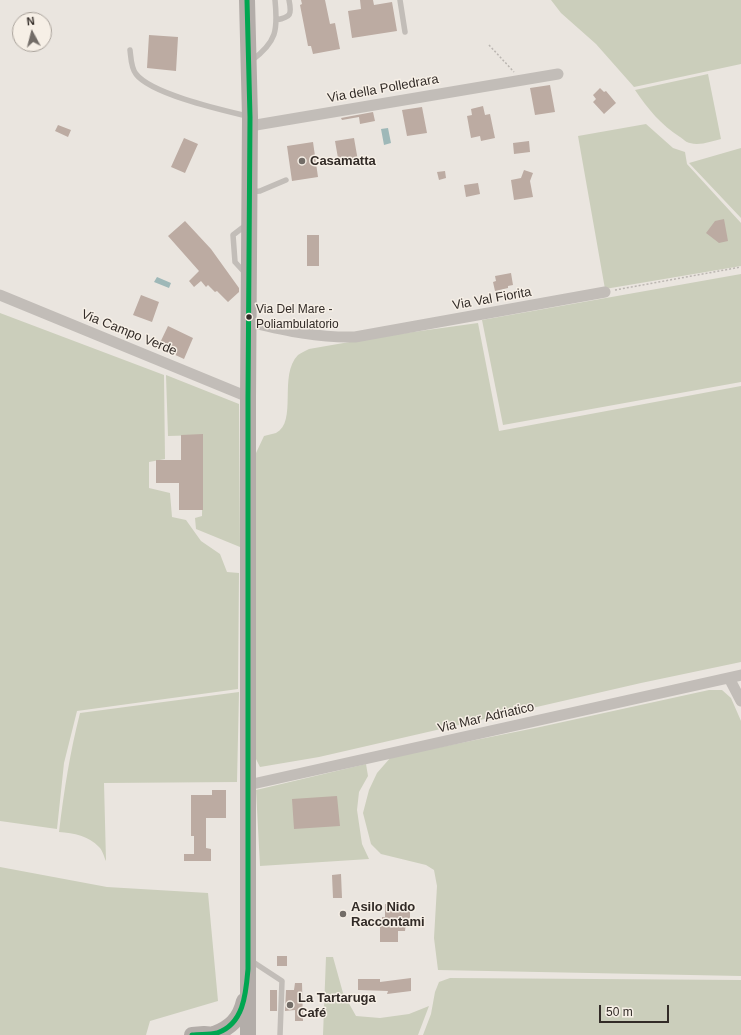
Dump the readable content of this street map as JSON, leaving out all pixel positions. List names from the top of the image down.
{
  "streets": {
    "street": [
      "Via della Polledrara",
      "Via Val Fiorita",
      "Via Campo Verde",
      "Via Mar Adriatico"
    ]
  },
  "places": [
    "Casamatta",
    "Via Del Mare - Poliambulatorio",
    "Asilo Nido Raccontami",
    "La Tartaruga Café"
  ],
  "scale_bar": "50 m",
  "north": "top"
}
